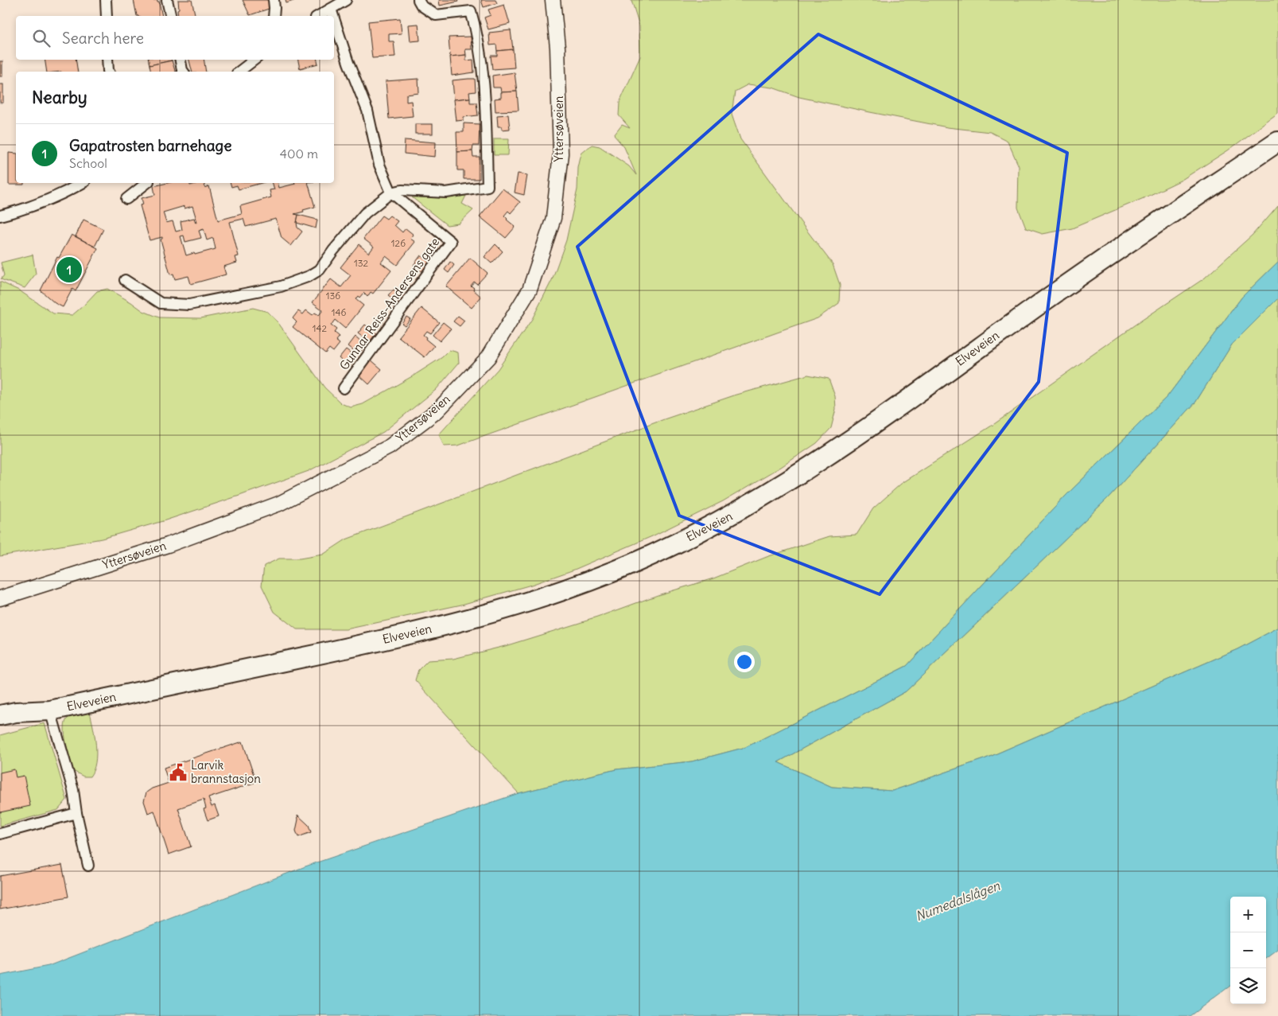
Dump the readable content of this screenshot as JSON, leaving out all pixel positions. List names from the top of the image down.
{
  "streets": {
    "highway": ["Elveveien"],
    "main road": ["Yttersøveien"],
    "street": ["Gunnar Reiss-Andersens gate"]
  },
  "water": ["Numedalslågen"],
  "places": {
    "public building": ["Larvik brannstasjon"]
  },
  "house_numbers": [
    "126",
    "132",
    "136",
    "146",
    "142"
  ],
  "page": {
    "search": "Search here",
    "heading": "Nearby",
    "list": [
      {
        "mark": "1",
        "name": "Gapatrosten barnehage",
        "note": "School",
        "value": "400 m"
      }
    ],
    "pins": "1",
    "map_buttons": ["+", "−"]
  }
}
